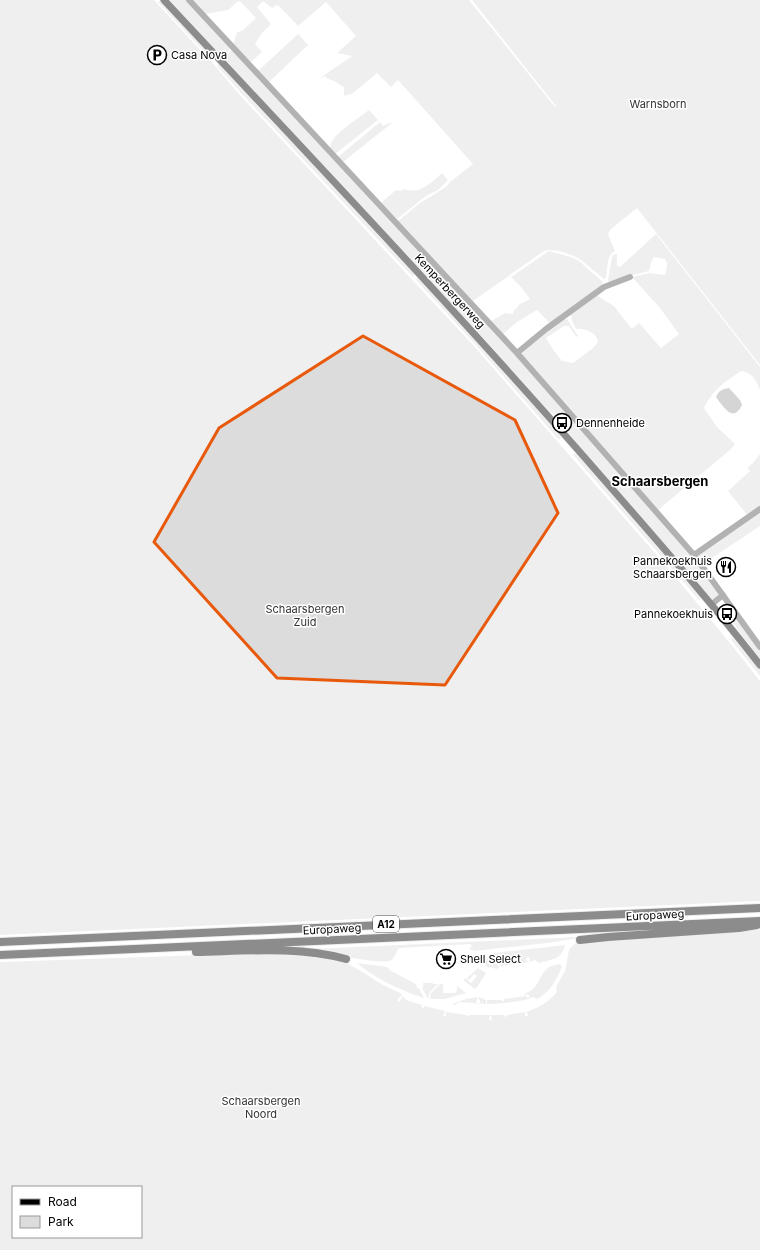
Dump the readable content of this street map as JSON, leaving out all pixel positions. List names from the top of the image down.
{
  "streets": {
    "highway": ["Europaweg", "A12"],
    "main road": ["Kemperbergerweg"]
  },
  "crossings": [
    ["Europaweg", "A12"]
  ],
  "districts": ["Schaarsbergen"],
  "parks": ["Warnsborn", "Schaarsbergen Zuid", "Schaarsbergen Noord"],
  "places": {
    "parking": ["Casa Nova"],
    "bus stop": ["Dennenheide", "Pannekoekhuis"],
    "restaurant": ["Pannekoekhuis Schaarsbergen"],
    "supermarket": ["Shell Select"]
  },
  "legend": ["Road", "Park"]
}
